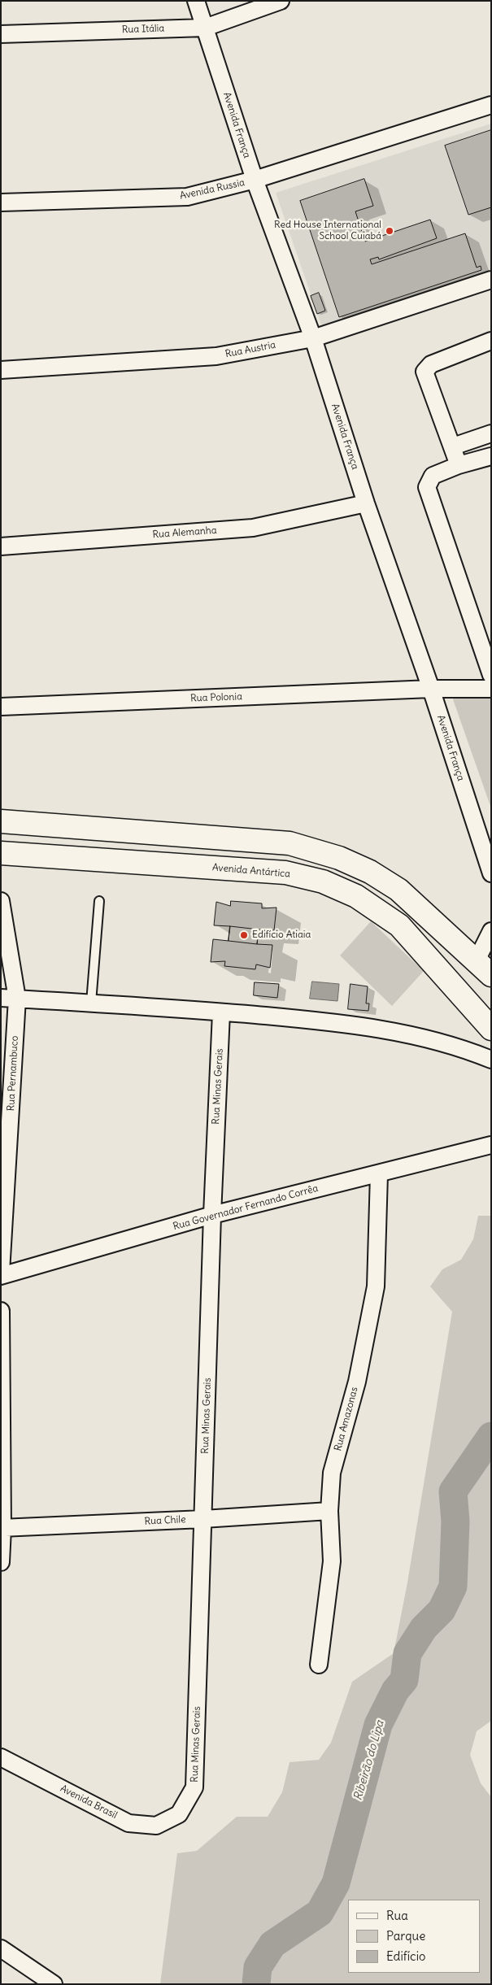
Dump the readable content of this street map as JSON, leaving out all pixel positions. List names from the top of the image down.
{
  "streets": {
    "main road": ["Avenida Antártica"],
    "street": [
      "Rua Itália",
      "Avenida França",
      "Avenida Russia",
      "Rua Austria",
      "Rua Alemanha",
      "Rua Polonia",
      "Rua Pernambuco",
      "Rua Minas Gerais",
      "Rua Governador Fernando Corrêa",
      "Rua Amazonas",
      "Rua Chile",
      "Avenida Brasil"
    ]
  },
  "crossings": [
    ["Rua Itália", "Avenida França"],
    ["Avenida França", "Avenida Russia"],
    ["Avenida França", "Rua Austria"],
    ["Avenida França", "Rua Alemanha"],
    ["Avenida França", "Rua Polonia"],
    ["Rua Minas Gerais", "Rua Governador Fernando Corrêa"],
    ["Rua Minas Gerais", "Rua Chile"],
    ["Rua Minas Gerais", "Avenida Brasil"],
    ["Rua Governador Fernando Corrêa", "Rua Amazonas"],
    ["Rua Amazonas", "Rua Chile"]
  ],
  "water": ["Ribeirão do Lipa"],
  "places": ["Red House International School Cuiabá", "Edifício Atiaia"],
  "legend": ["Rua", "Parque", "Edifício"]
}
